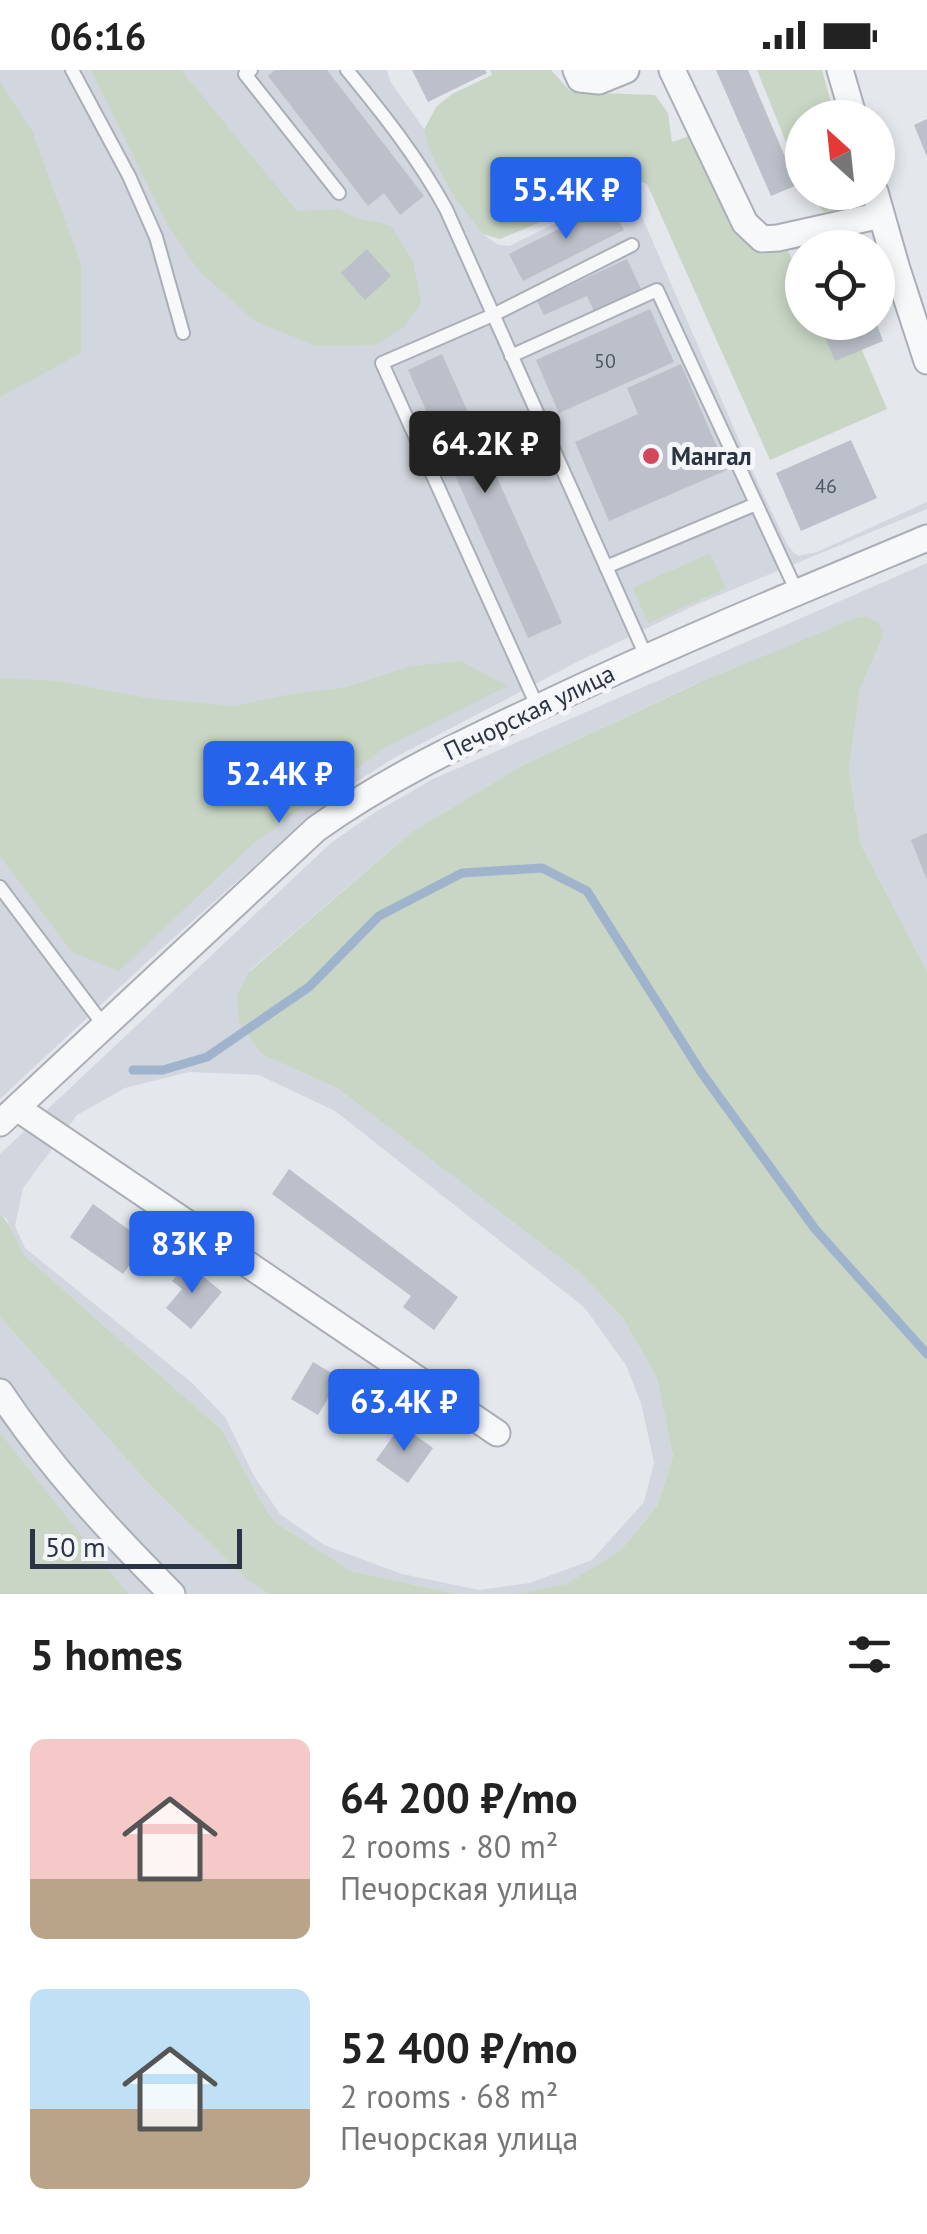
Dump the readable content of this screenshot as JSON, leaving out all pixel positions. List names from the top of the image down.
{
  "streets": {
    "street": ["Печорская улица"]
  },
  "places": ["Мангал"],
  "house_numbers": ["50", "46"],
  "scale_bar": "50 m",
  "north": "top left",
  "page": {
    "status": "06:16",
    "price": [
      "55.4K ₽",
      "64.2K ₽",
      "52.4K ₽",
      "83K ₽",
      "63.4K ₽"
    ],
    "scale": "50 m",
    "heading": "5 homes",
    "list": [
      {
        "name": "64 200 ₽/mo",
        "note": "2 rooms · 80 m² · Печорская улица"
      },
      {
        "name": "52 400 ₽/mo",
        "note": "2 rooms · 68 m² · Печорская улица"
      }
    ]
  }
}
